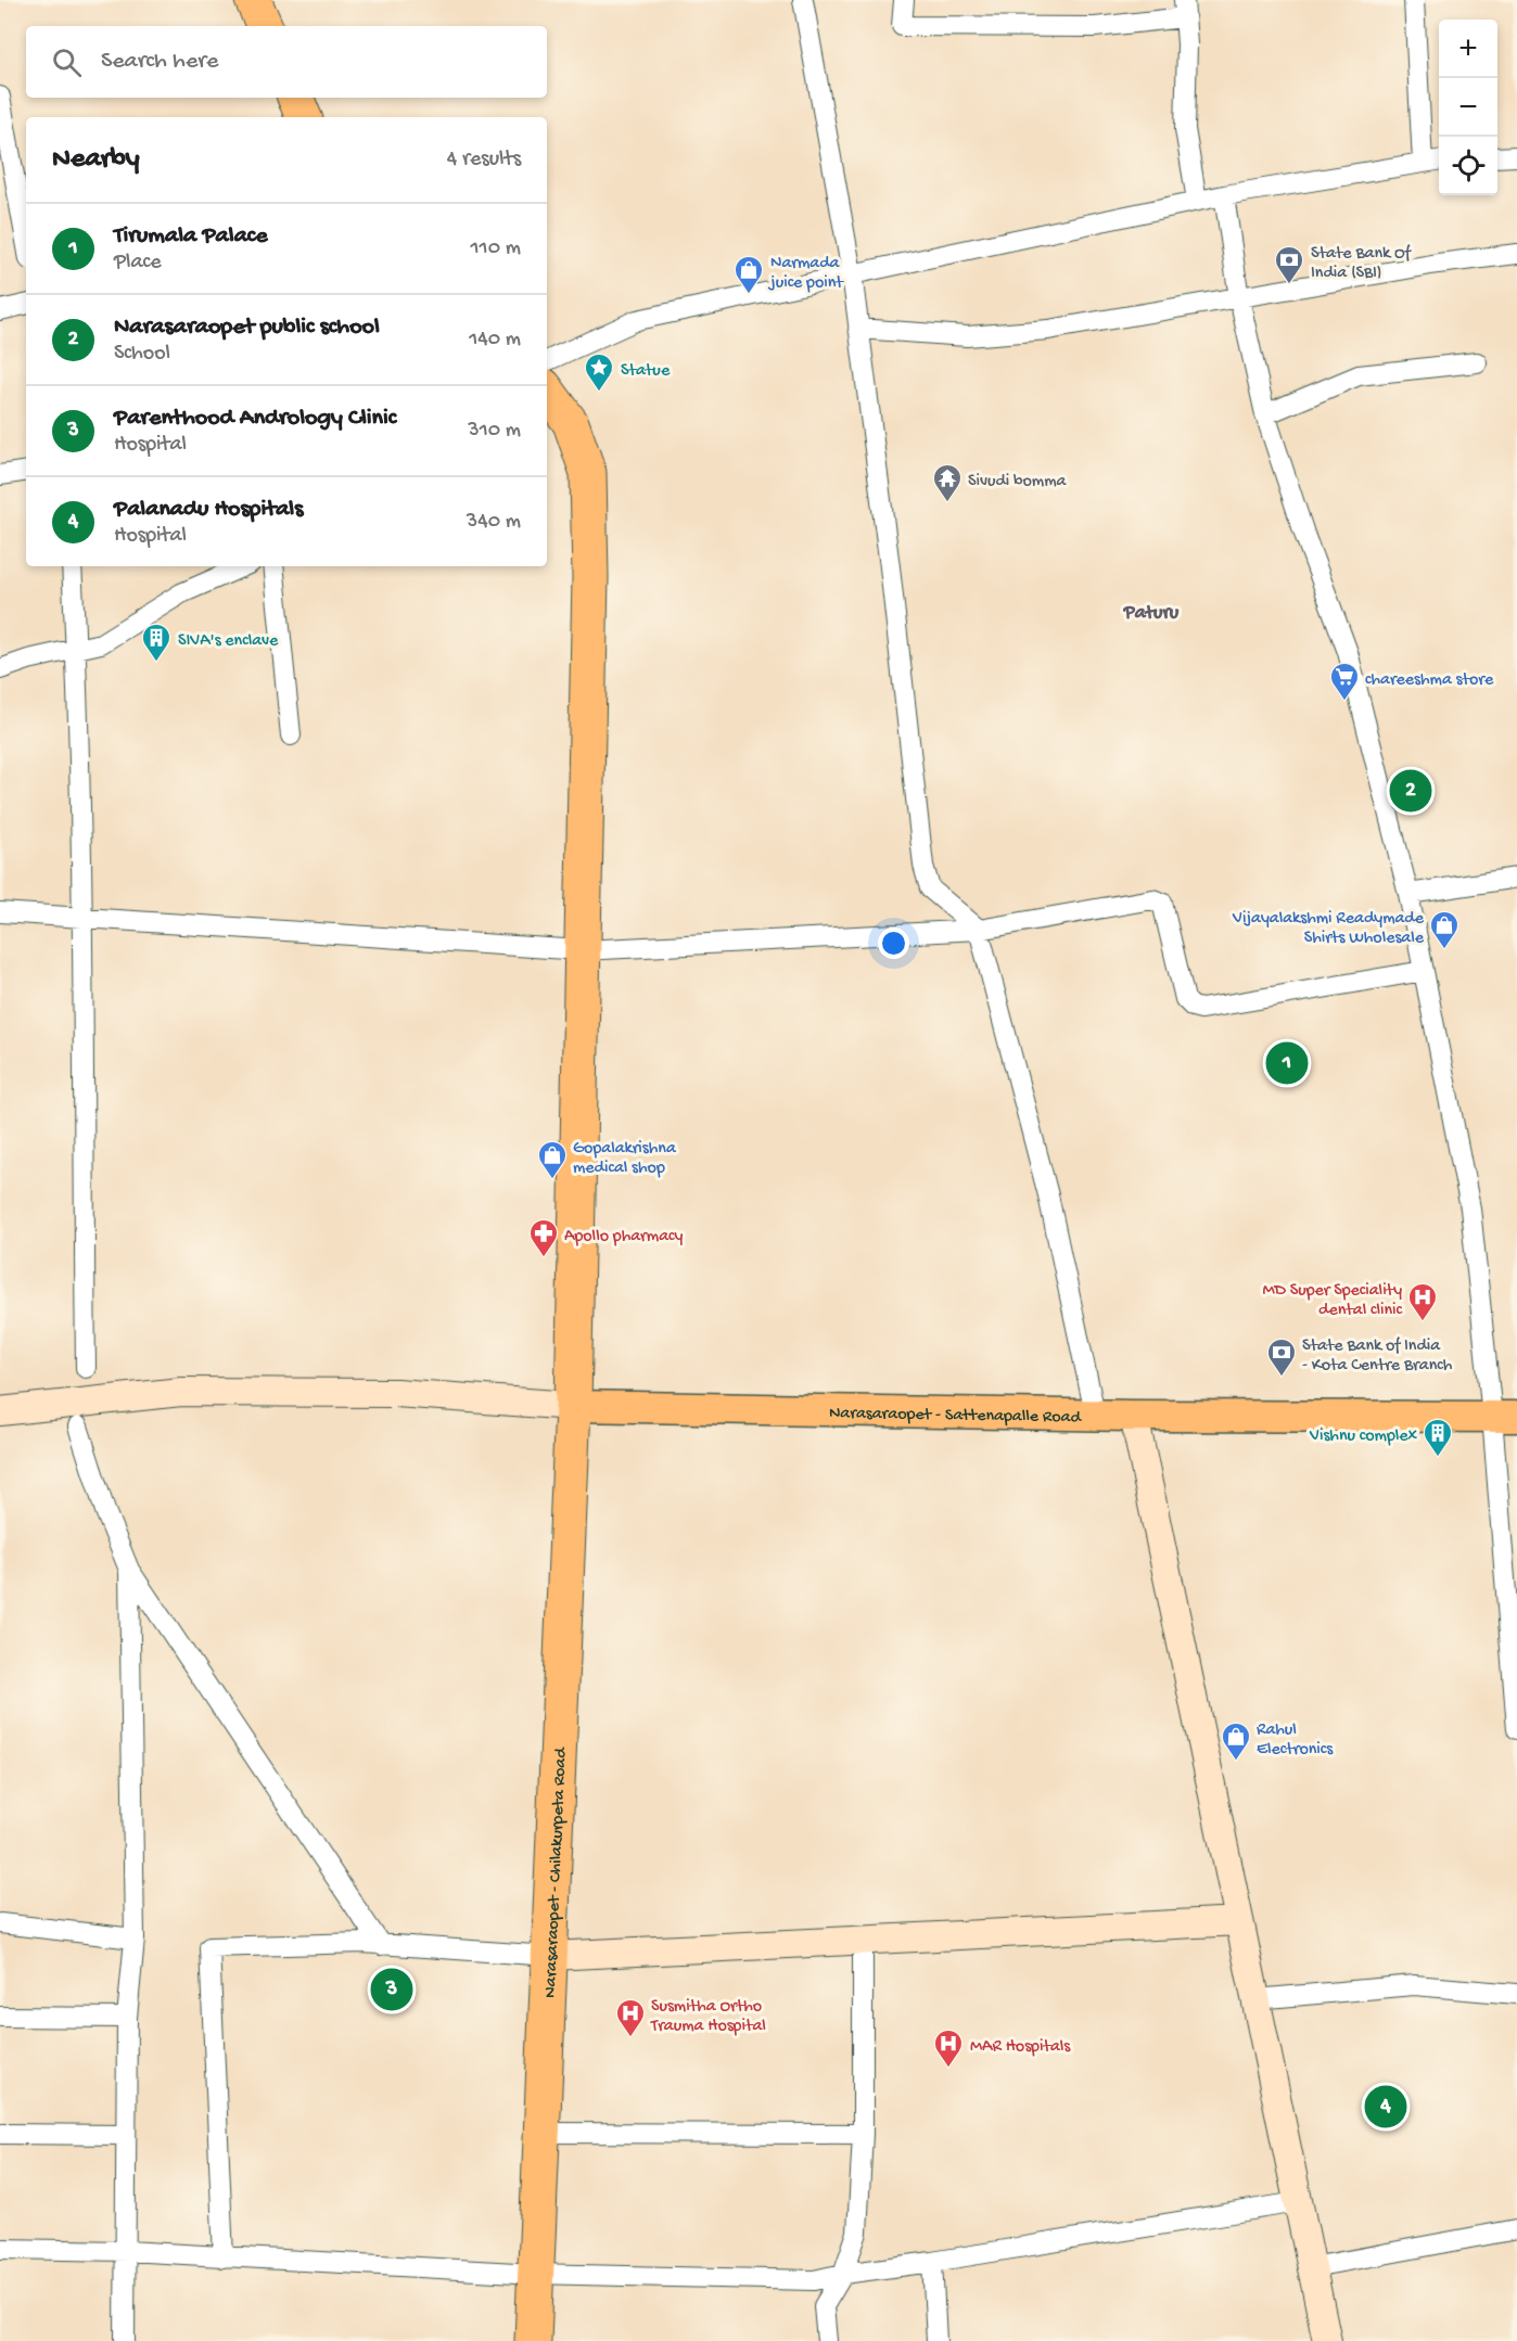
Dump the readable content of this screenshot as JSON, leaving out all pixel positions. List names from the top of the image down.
{
  "streets": {
    "highway": ["Narasaraopet - Chilakurpeta Road"],
    "main road": ["Narasaraopet - Sattenapalle Road"]
  },
  "crossings": [
    ["Narasaraopet - Sattenapalle Road", "Narasaraopet - Chilakurpeta Road"]
  ],
  "districts": ["Paturu"],
  "places": {
    "bank": ["State Bank Of India (SBI)", "State Bank of India - Kota Centre Branch"],
    "shop": [
      "Narmada juice point",
      "Vijayalakshmi Readymade Shirts Wholesale",
      "Gopalakrishna medical shop",
      "Rahul Electronics"
    ],
    "place": ["Statue"],
    "temple": ["Sivudi bomma"],
    "building": ["SIVA's enclave", "Vishnu complex"],
    "supermarket": ["chareeshma store"],
    "pharmacy": ["Apollo pharmacy"],
    "hospital": ["MD Super Speciality dental clinic", "Susmitha Ortho Trauma Hospital", "MAR Hospitals"]
  },
  "page": {
    "map_buttons": ["+", "−"],
    "search": "Search here",
    "heading": ["Nearby", "4 results"],
    "list": [
      {
        "mark": "1",
        "name": "Tirumala Palace",
        "note": "Place",
        "value": "110 m"
      },
      {
        "mark": "2",
        "name": "Narasaraopet public school",
        "note": "School",
        "value": "140 m"
      },
      {
        "mark": "3",
        "name": "Parenthood Andrology Clinic",
        "note": "Hospital",
        "value": "310 m"
      },
      {
        "mark": "4",
        "name": "Palanadu Hospitals",
        "note": "Hospital",
        "value": "340 m"
      }
    ],
    "pins": [
      "2",
      "1",
      "3",
      "4"
    ]
  }
}
